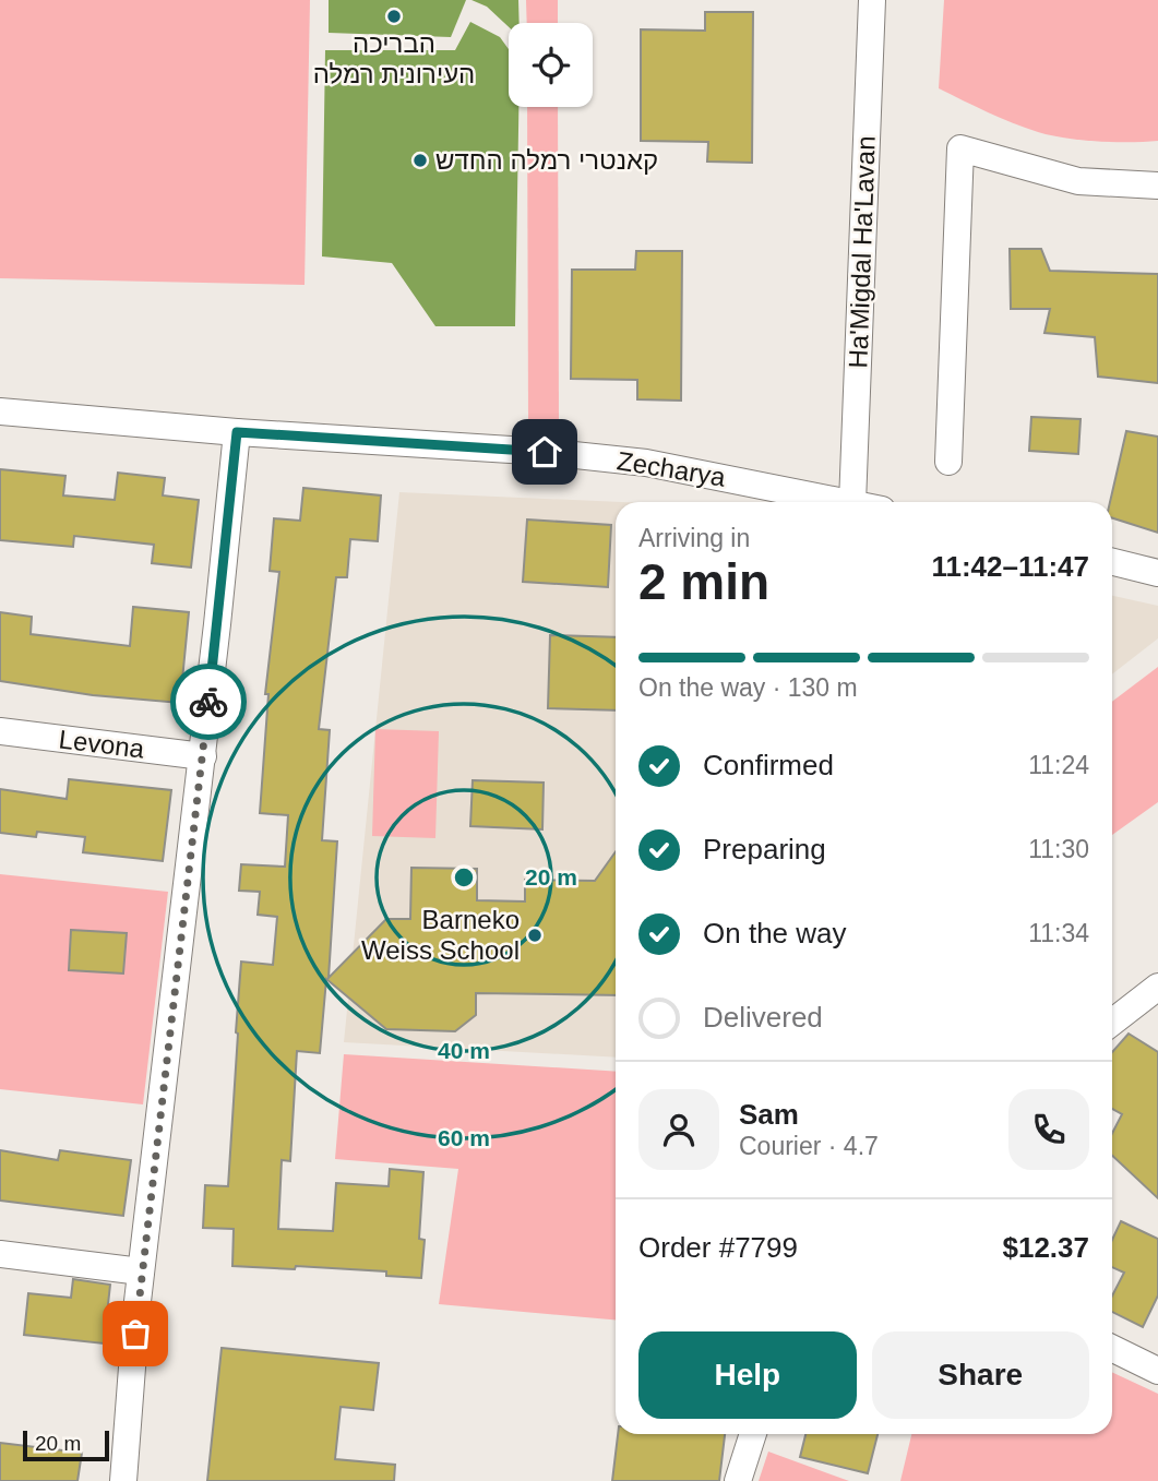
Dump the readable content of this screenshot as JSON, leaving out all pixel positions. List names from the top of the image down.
{
  "streets": {
    "street": ["Ha'Migdal Ha'Lavan", "Zecharya", "Levona"]
  },
  "places": ["הבריכה העירונית רמלה", "קאנטרי רמלה החדש", "Barneko Weiss School"],
  "scale_bar": "20 m",
  "page": {
    "heading": ["2 min", "Arriving in", "11:42–11:47"],
    "panel": [
      "Sam",
      "Courier · 4.7",
      "Order #7799",
      "$12.37"
    ],
    "bar": "On the way · 130 m",
    "list": [
      ["Confirmed", "11:24"],
      ["Preparing", "11:30"],
      ["On the way", "11:34"],
      "Delivered"
    ],
    "buttons": ["Help", "Share"],
    "scale": "20 m"
  },
  "rings": ["20 m", "40 m", "60 m"]
}
